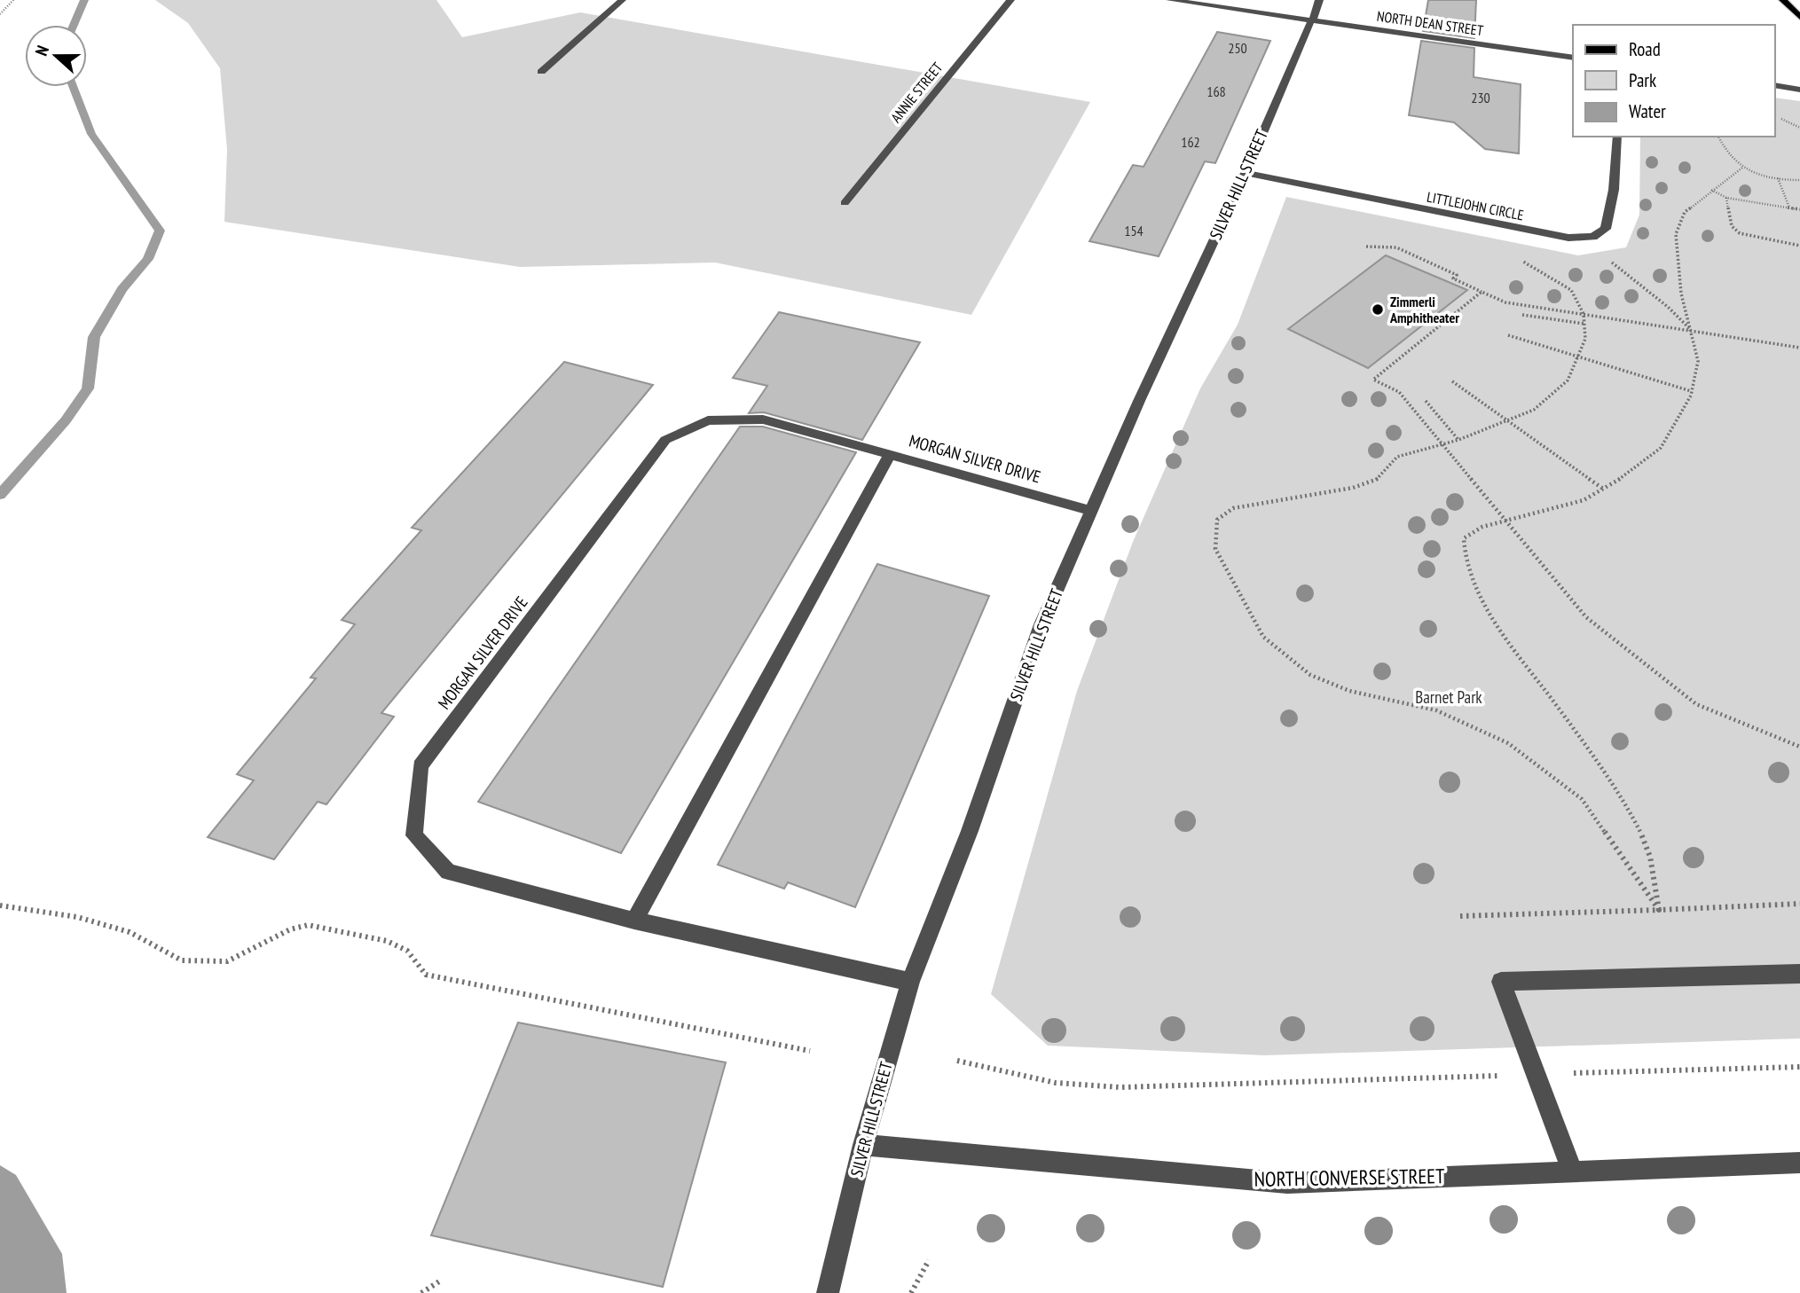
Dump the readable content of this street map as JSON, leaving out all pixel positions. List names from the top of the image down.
{
  "streets": {
    "street": [
      "NORTH DEAN STREET",
      "ANNIE STREET",
      "SILVER HILL STREET",
      "LITTLEJOHN CIRCLE",
      "MORGAN SILVER DRIVE",
      "NORTH CONVERSE STREET"
    ]
  },
  "crossings": [
    ["NORTH DEAN STREET", "SILVER HILL STREET"],
    ["SILVER HILL STREET", "LITTLEJOHN CIRCLE"],
    ["SILVER HILL STREET", "MORGAN SILVER DRIVE"],
    ["SILVER HILL STREET", "NORTH CONVERSE STREET"]
  ],
  "parks": ["Barnet Park"],
  "places": ["Zimmerli Amphitheater"],
  "house_numbers": [
    "250",
    "168",
    "230",
    "162",
    "154"
  ],
  "legend": ["Road", "Park", "Water"],
  "north": "left"
}
